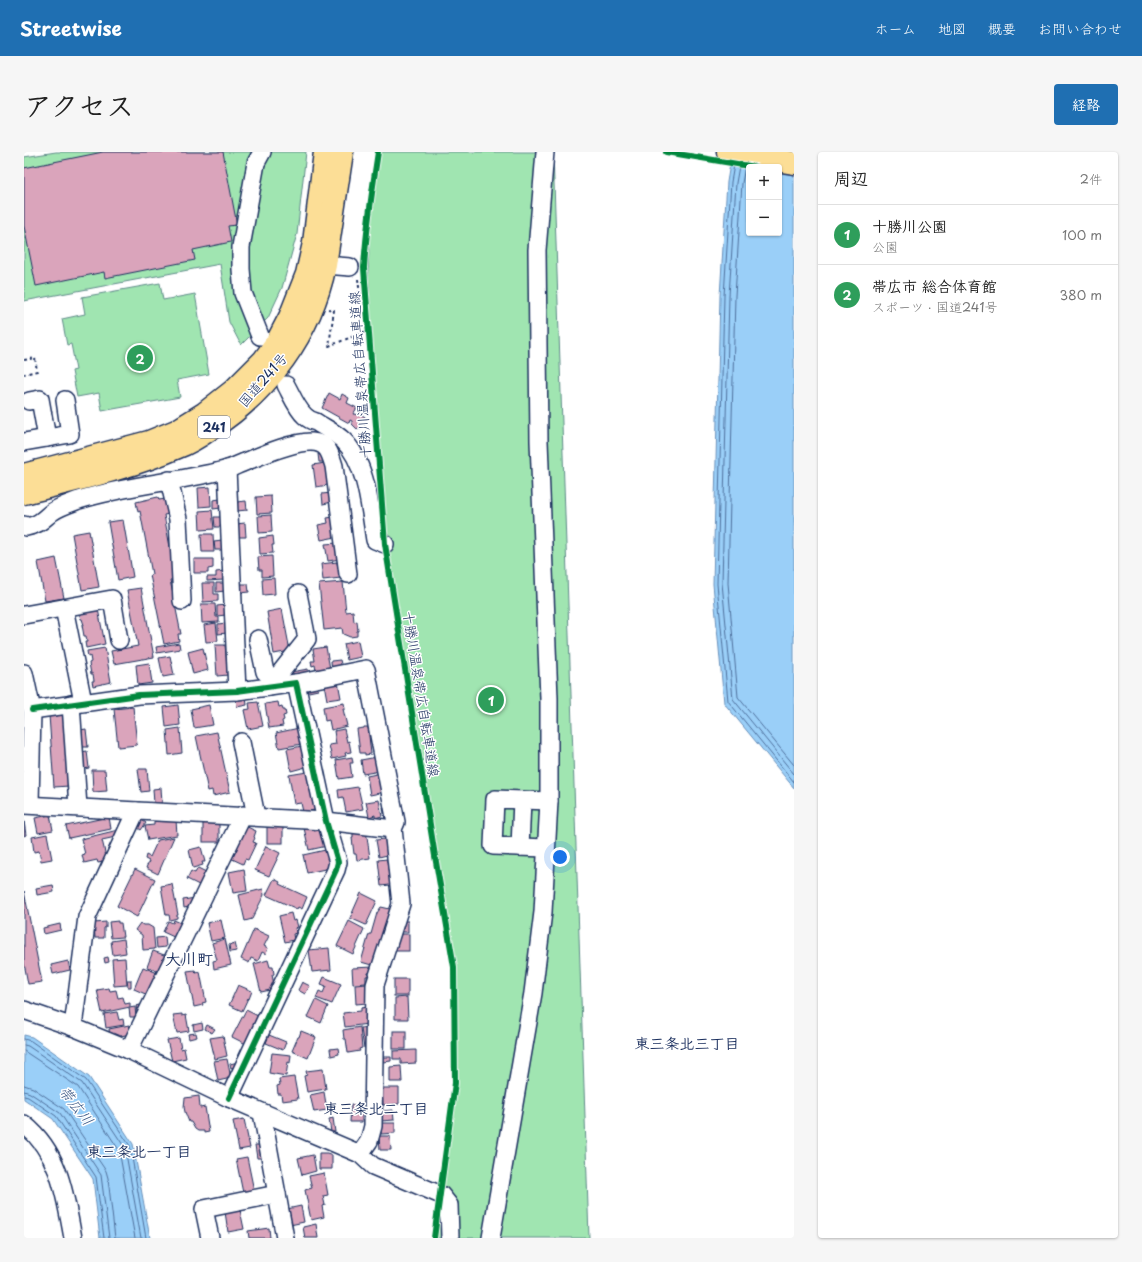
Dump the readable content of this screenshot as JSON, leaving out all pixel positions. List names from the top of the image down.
{
  "streets": {
    "highway": ["国道241号", "241"],
    "cycle path": ["十勝川温泉帯広自転車道線"]
  },
  "districts": [
    "大川町",
    "東三条北三丁目",
    "東三条北二丁目",
    "東三条北一丁目"
  ],
  "water": ["帯広川"],
  "page": {
    "header": "Streetwise",
    "nav": [
      "ホーム",
      "地図",
      "概要",
      "お問い合わせ"
    ],
    "title": "アクセス",
    "buttons": "経路",
    "heading": ["周辺", "2件"],
    "map_buttons": ["+", "−"],
    "list": [
      {
        "mark": "1",
        "name": "十勝川公園",
        "note": "公園",
        "value": "100 m"
      },
      {
        "mark": "2",
        "name": "帯広市 総合体育館",
        "note": "スポーツ · 国道241号",
        "value": "380 m"
      }
    ],
    "pins": ["2", "1"]
  }
}
